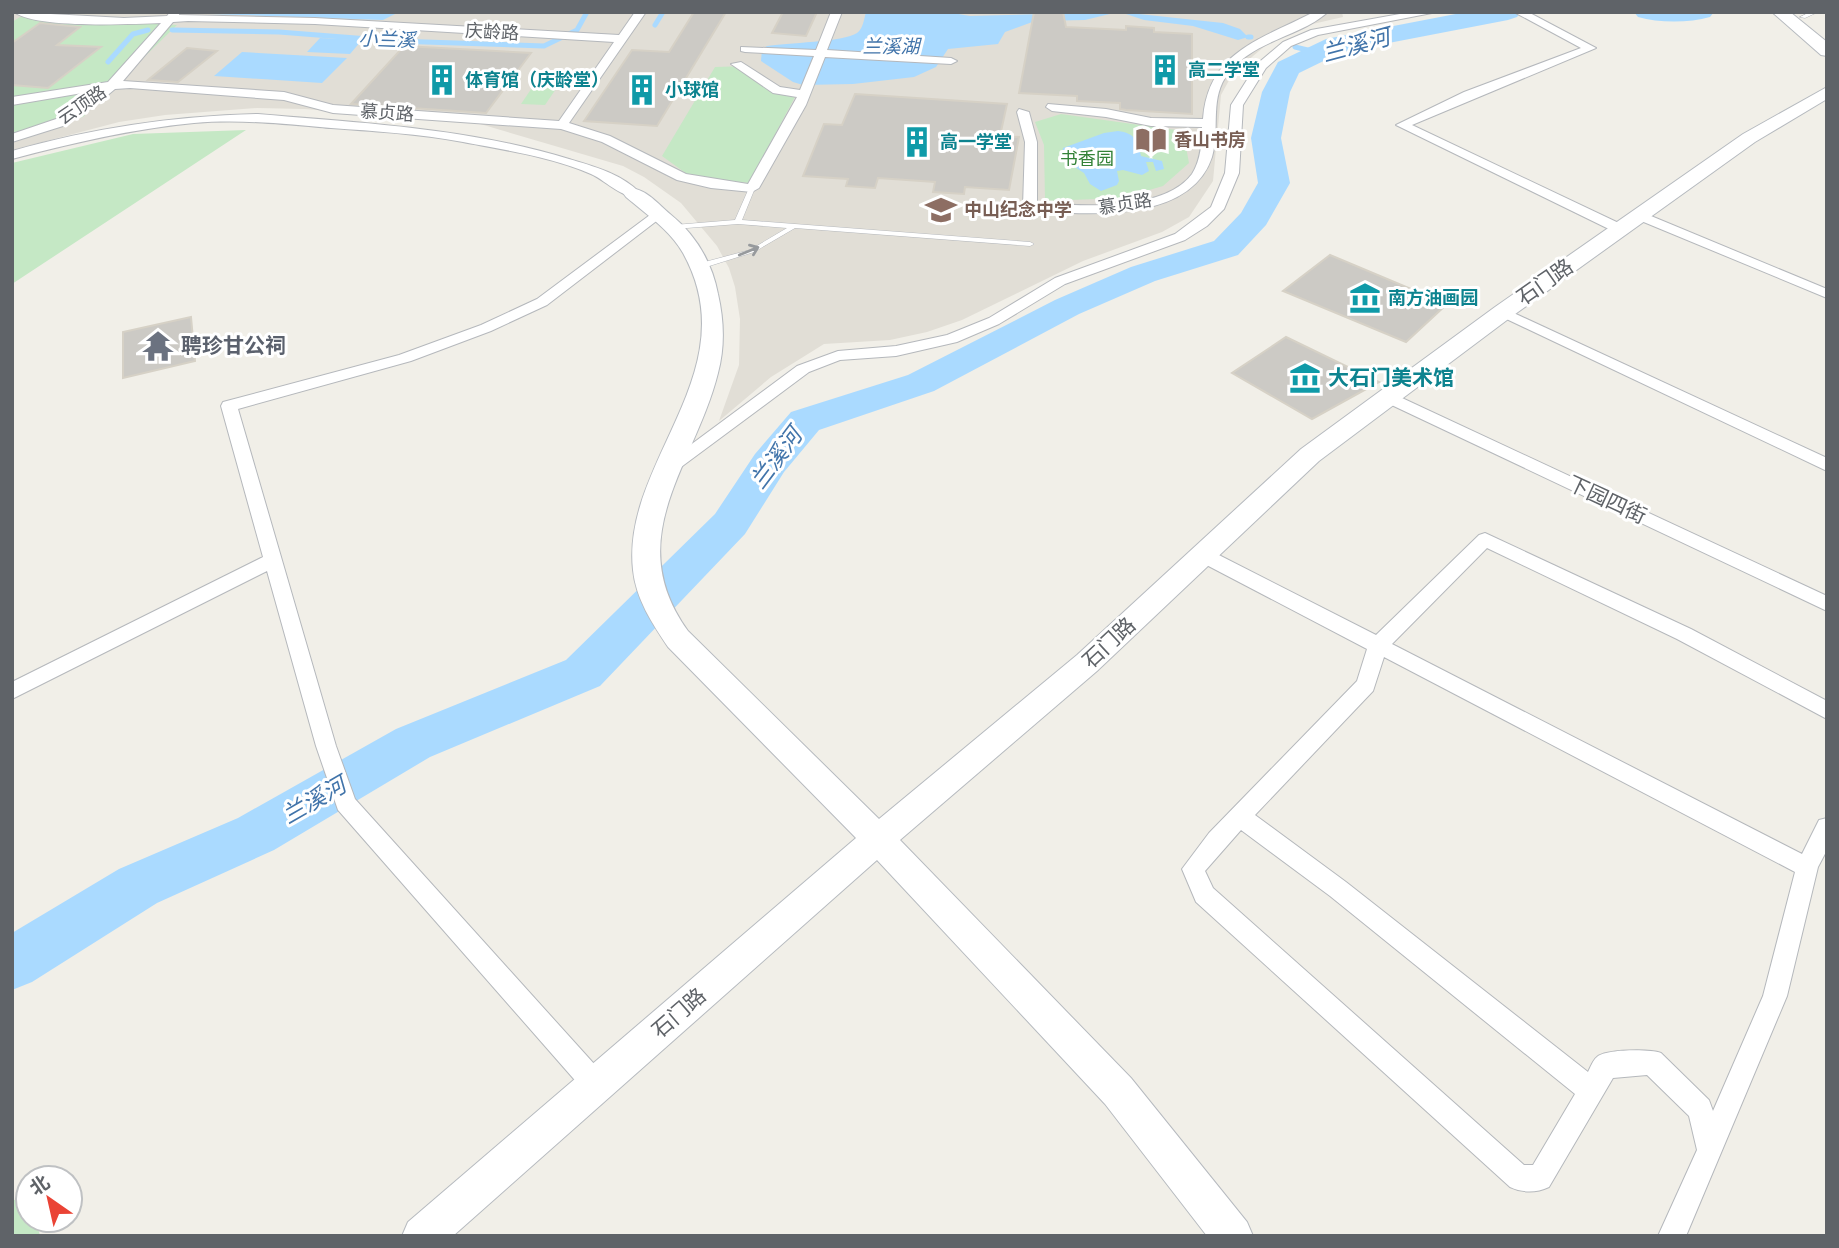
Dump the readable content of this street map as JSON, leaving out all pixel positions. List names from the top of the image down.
{
  "streets": {
    "street": [
      "庆龄路",
      "云顶路",
      "慕贞路",
      "石门路",
      "下园四街"
    ]
  },
  "crossings": [
    ["庆龄路", "云顶路"],
    ["云顶路", "慕贞路"],
    ["石门路", "下园四街"]
  ],
  "water": ["小兰溪", "兰溪河", "兰溪湖"],
  "parks": ["书香园"],
  "places": {
    "building": [
      "高二学堂",
      "体育馆（庆龄堂）",
      "小球馆",
      "高一学堂"
    ],
    "library": ["香山书房"],
    "school or university": ["中山纪念中学"],
    "museum": ["南方油画园", "大石门美术馆"],
    "temple": ["聘珍甘公祠"]
  },
  "north": "top left"
}
